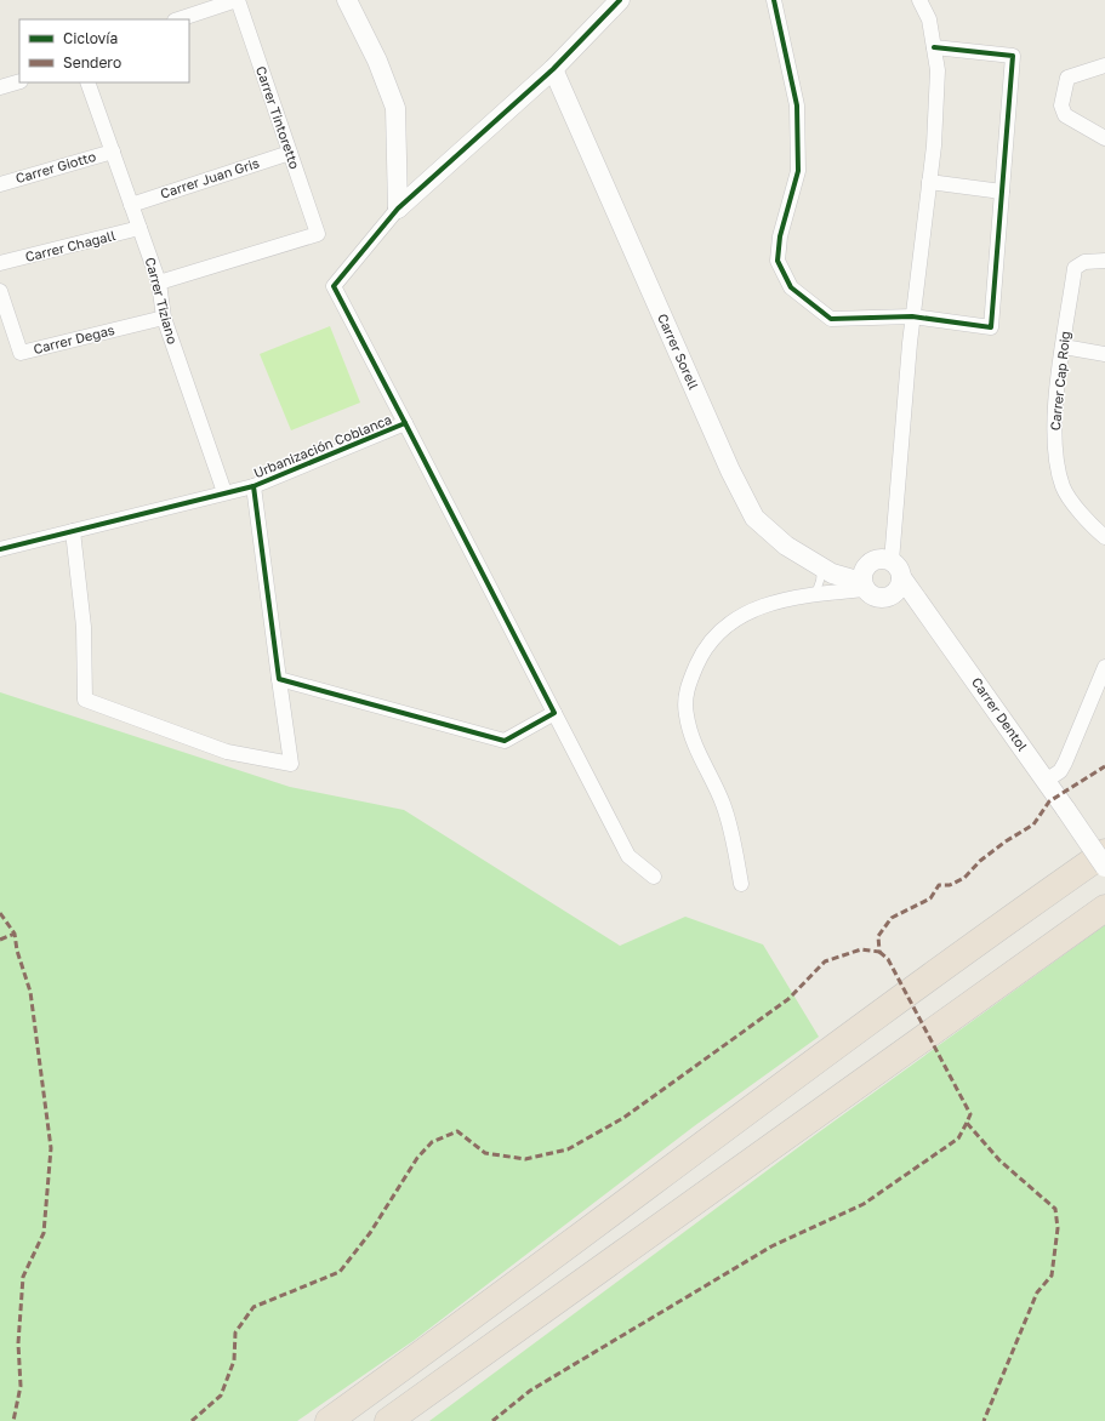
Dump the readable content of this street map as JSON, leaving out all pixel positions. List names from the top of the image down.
{
  "streets": {
    "street": [
      "Carrer Tintoretto",
      "Carrer Giotto",
      "Carrer Juan Gris",
      "Carrer Chagall",
      "Carrer Tiziano",
      "Carrer Degas",
      "Carrer Sorell",
      "Carrer Cap Roig",
      "Urbanización Coblanca",
      "Carrer Dentol"
    ]
  },
  "crossings": [
    ["Carrer Tintoretto", "Carrer Juan Gris"],
    ["Carrer Tintoretto", "Carrer Tiziano"],
    ["Carrer Giotto", "Carrer Tiziano"],
    ["Carrer Juan Gris", "Carrer Tiziano"],
    ["Carrer Chagall", "Carrer Tiziano"],
    ["Carrer Tiziano", "Carrer Degas"],
    ["Carrer Tiziano", "Urbanización Coblanca"],
    ["Carrer Sorell", "Carrer Dentol"]
  ],
  "legend": ["Ciclovía", "Sendero"]
}
